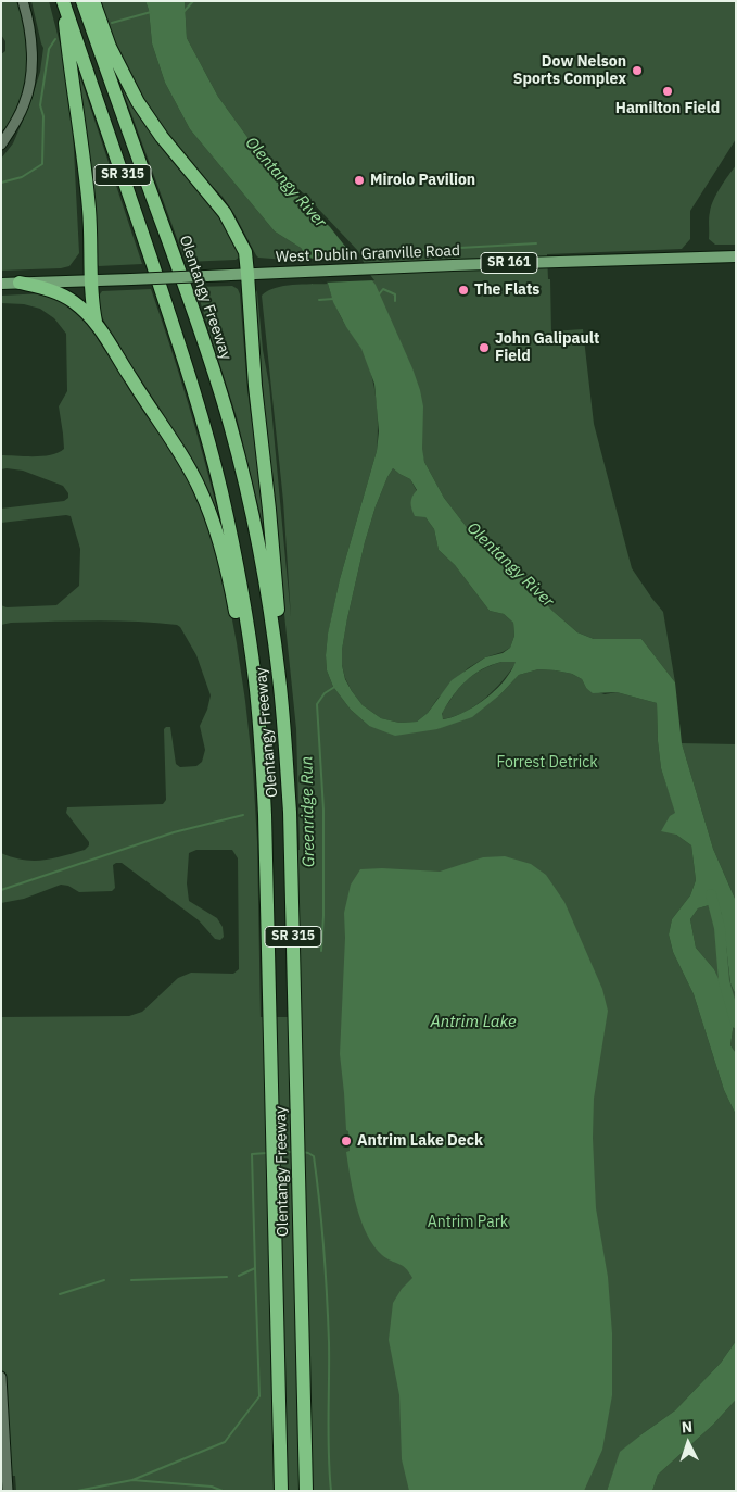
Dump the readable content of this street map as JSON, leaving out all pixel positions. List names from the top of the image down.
{
  "streets": {
    "highway": ["SR 315", "Olentangy Freeway"],
    "main road": ["West Dublin Granville Road", "SR 161"]
  },
  "water": ["Olentangy River", "Greenridge Run", "Antrim Lake"],
  "parks": ["Forrest Detrick", "Antrim Park"],
  "places": [
    "Dow Nelson Sports Complex",
    "Hamilton Field",
    "Mirolo Pavilion",
    "The Flats",
    "John Galipault Field",
    "Antrim Lake Deck"
  ],
  "north": "top"
}
